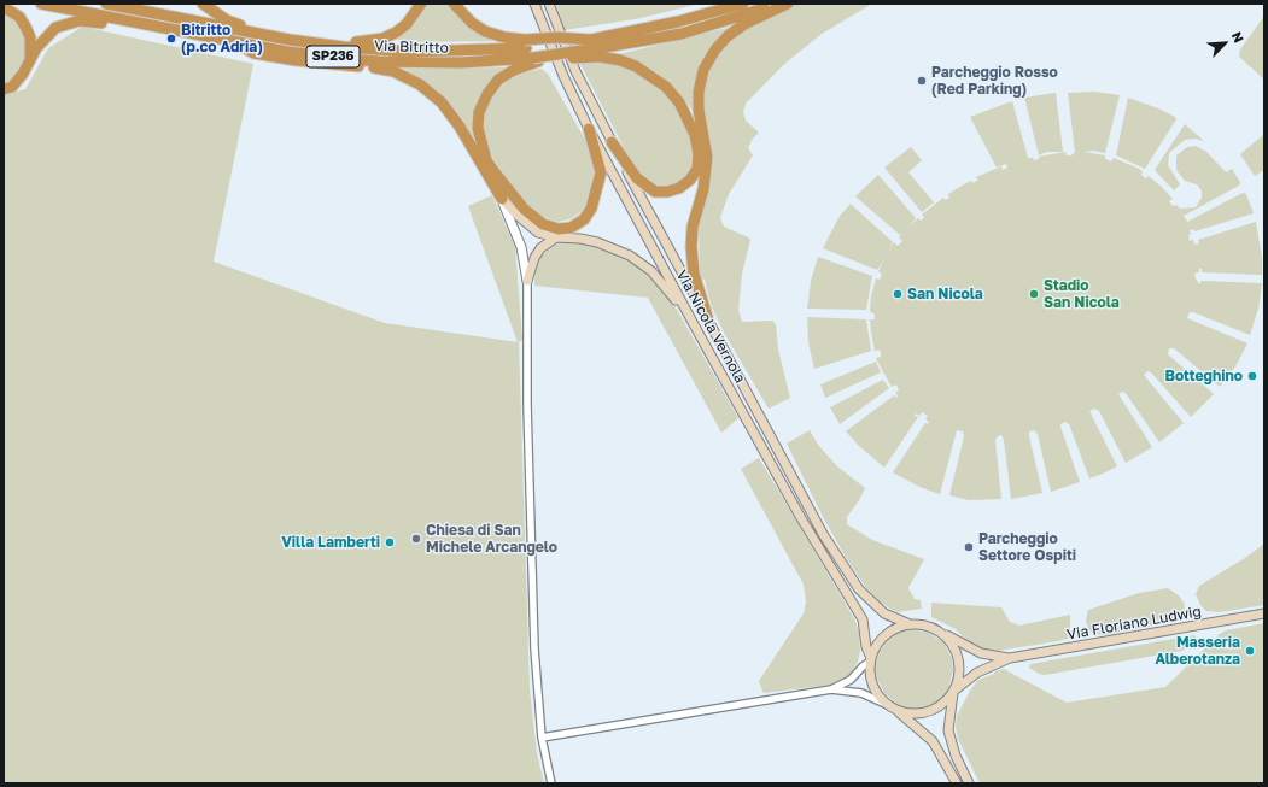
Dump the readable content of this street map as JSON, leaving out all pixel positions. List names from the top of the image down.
{
  "streets": {
    "highway": ["Via Bitritto", "SP236"],
    "main road": ["Via Nicola Vernola", "Via Floriano Ludwig"]
  },
  "places": [
    "Bitritto (p.co Adria)",
    "Parcheggio Rosso (Red Parking)",
    "San Nicola",
    "Stadio San Nicola",
    "Botteghino",
    "Chiesa di San Michele Arcangelo",
    "Villa Lamberti",
    "Parcheggio Settore Ospiti",
    "Masseria Alberotanza"
  ],
  "north": "top right"
}
